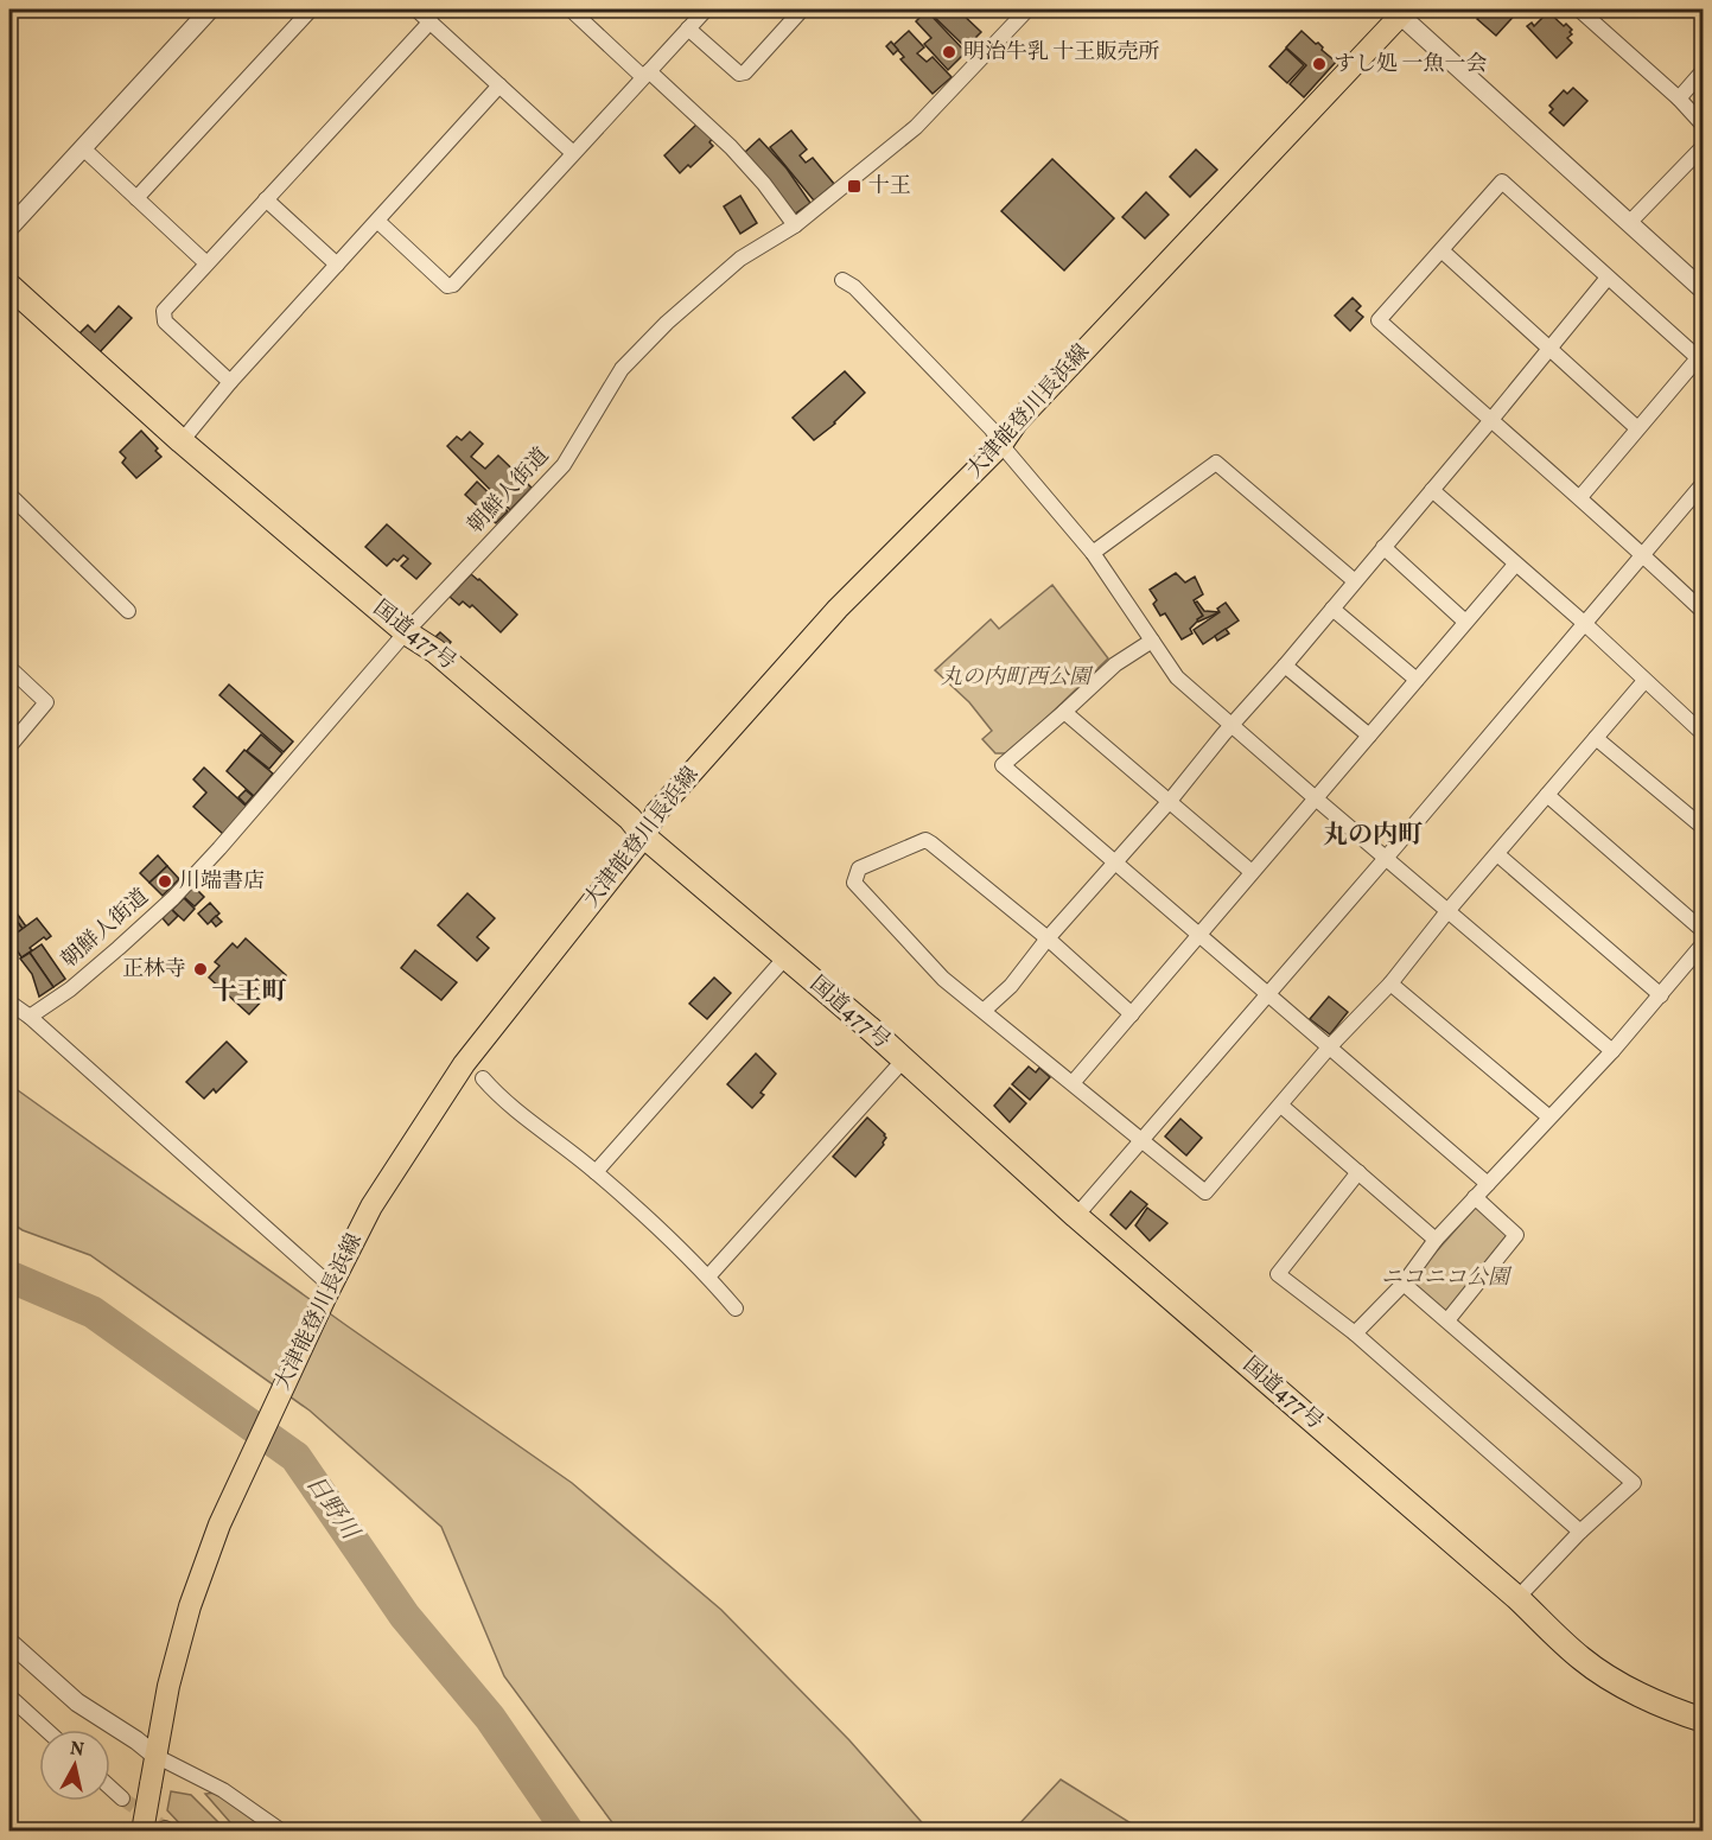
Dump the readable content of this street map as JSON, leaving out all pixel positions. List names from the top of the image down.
{
  "streets": {
    "highway": ["国道477号"],
    "main road": ["大津能登川長浜線"],
    "street": ["朝鮮人街道"]
  },
  "crossings": [
    ["大津能登川長浜線", "国道477号"],
    ["朝鮮人街道", "国道477号"]
  ],
  "districts": ["丸の内町", "十王町"],
  "water": ["日野川"],
  "parks": ["丸の内町西公園", "ニコニコ公園"],
  "places": {
    "other": [
      "明治牛乳 十王販売所",
      "すし処 一魚一会",
      "川端書店",
      "正林寺"
    ],
    "transit": ["十王"]
  },
  "north": "top"
}
